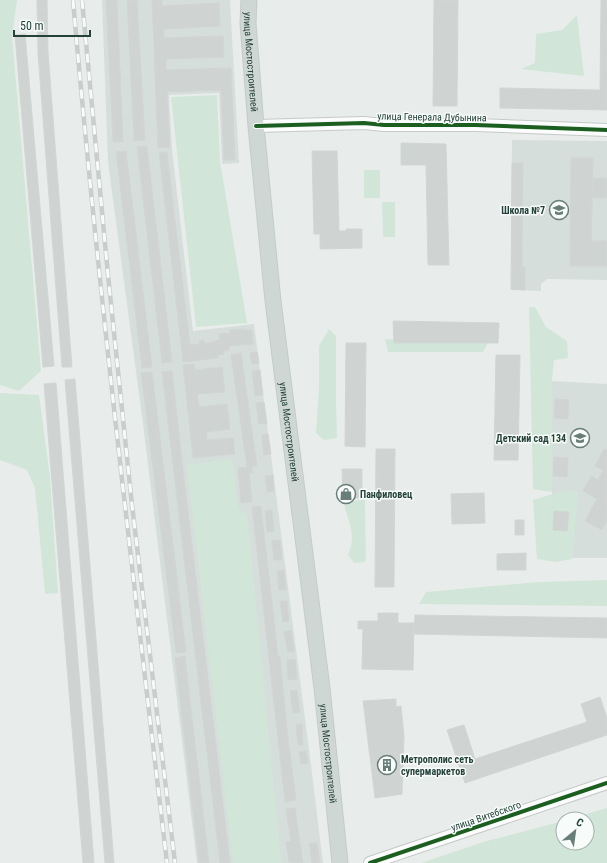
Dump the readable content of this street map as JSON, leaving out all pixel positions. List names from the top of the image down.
{
  "streets": {
    "main road": ["улица Мостостроителей"],
    "street": ["улица Генерала Дубынина", "улица Витебского"]
  },
  "crossings": [
    ["улица Мостостроителей", "улица Генерала Дубынина"]
  ],
  "places": {
    "school or university": ["Школа №7", "Детский сад 134"],
    "shop": ["Панфиловец"],
    "building": ["Метрополис cеть супермаркетов"]
  },
  "scale_bar": "50 m",
  "north": "top right"
}
